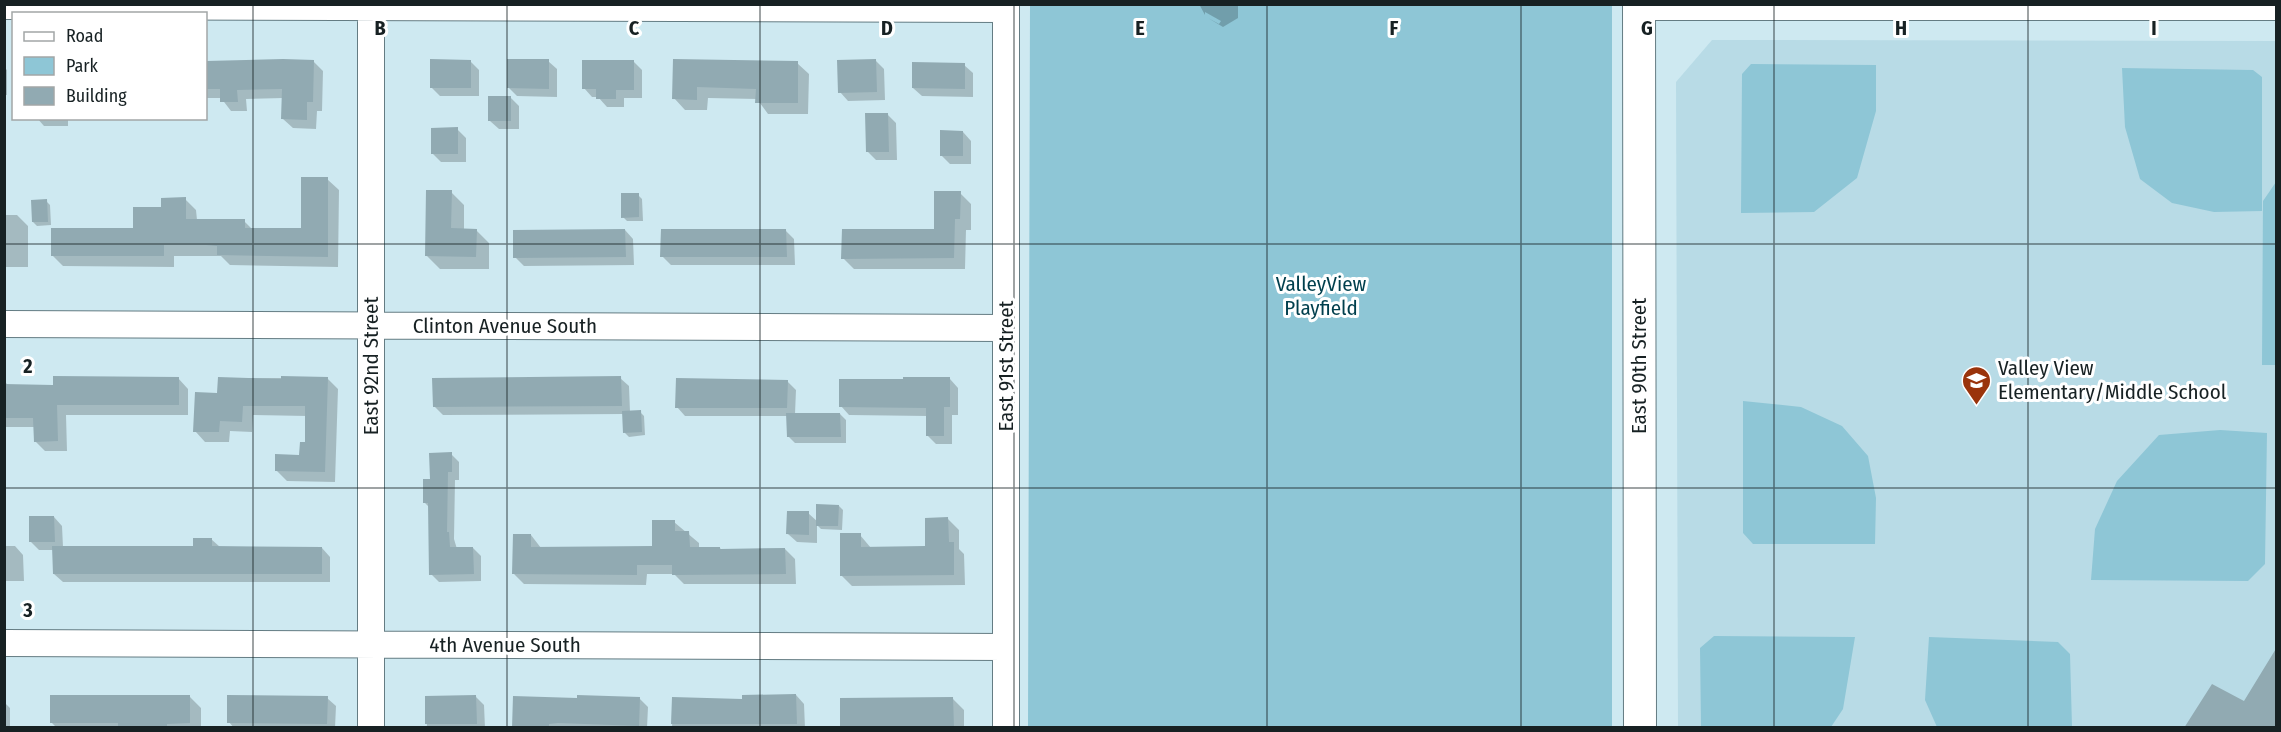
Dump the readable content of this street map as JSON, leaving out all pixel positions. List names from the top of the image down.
{
  "streets": {
    "street": [
      "Clinton Avenue South",
      "East 92nd Street",
      "East 91st Street",
      "East 90th Street",
      "4th Avenue South"
    ]
  },
  "crossings": [
    ["Clinton Avenue South", "East 92nd Street"],
    ["Clinton Avenue South", "East 91st Street"],
    ["East 92nd Street", "4th Avenue South"],
    ["East 91st Street", "4th Avenue South"]
  ],
  "parks": ["ValleyView Playfield"],
  "places": {
    "school or university": ["Valley View Elementary/Middle School"]
  },
  "legend": ["Road", "Park", "Building"],
  "grid": {
    "columns": [
      "B",
      "C",
      "D",
      "E",
      "F",
      "G",
      "H",
      "I"
    ],
    "rows": ["2", "3"]
  }
}
